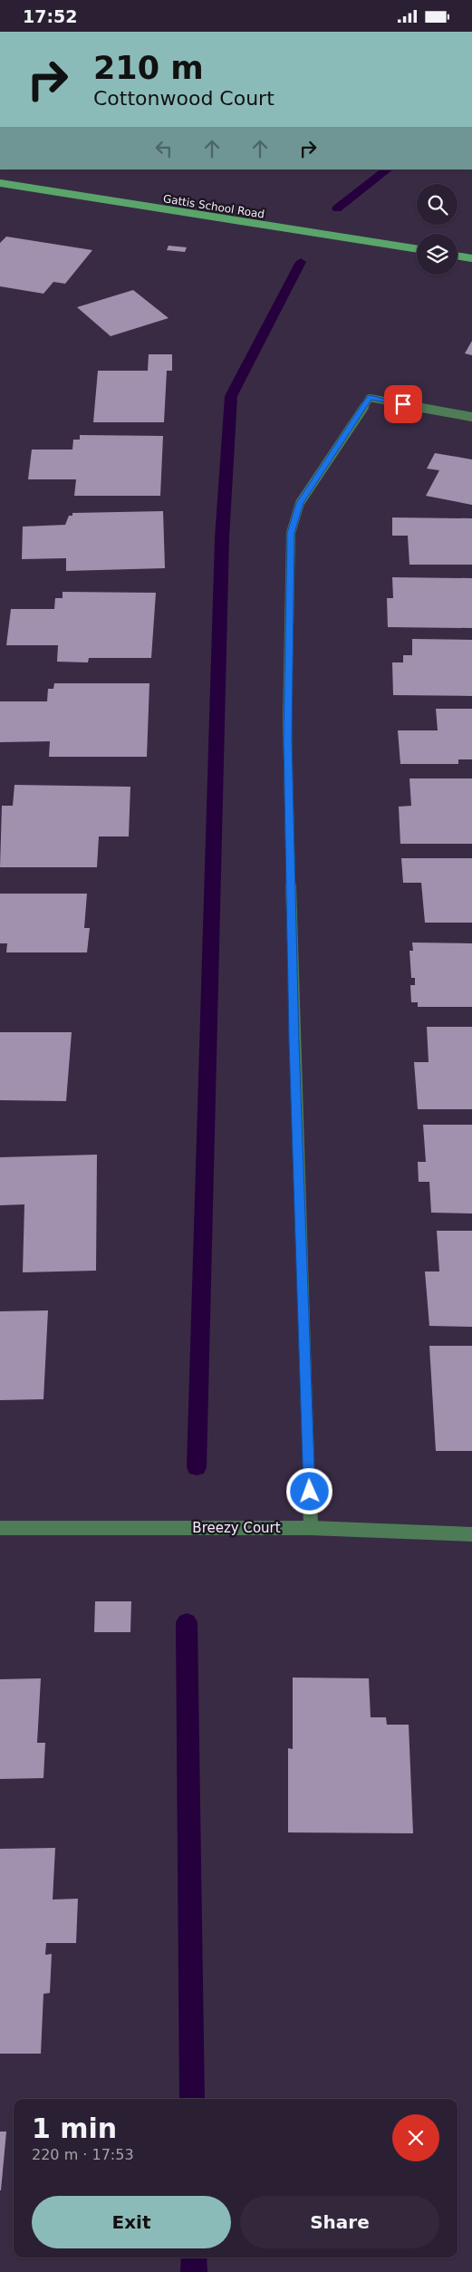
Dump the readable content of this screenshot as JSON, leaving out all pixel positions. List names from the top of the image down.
{
  "streets": {
    "main road": ["Gattis School Road"],
    "street": ["Breezy Court"]
  },
  "page": {
    "status": "17:52",
    "turn": ["210 m", "Cottonwood Court"],
    "heading": ["1 min", "220 m · 17:53"],
    "buttons": ["Exit", "Share"]
  }
}
